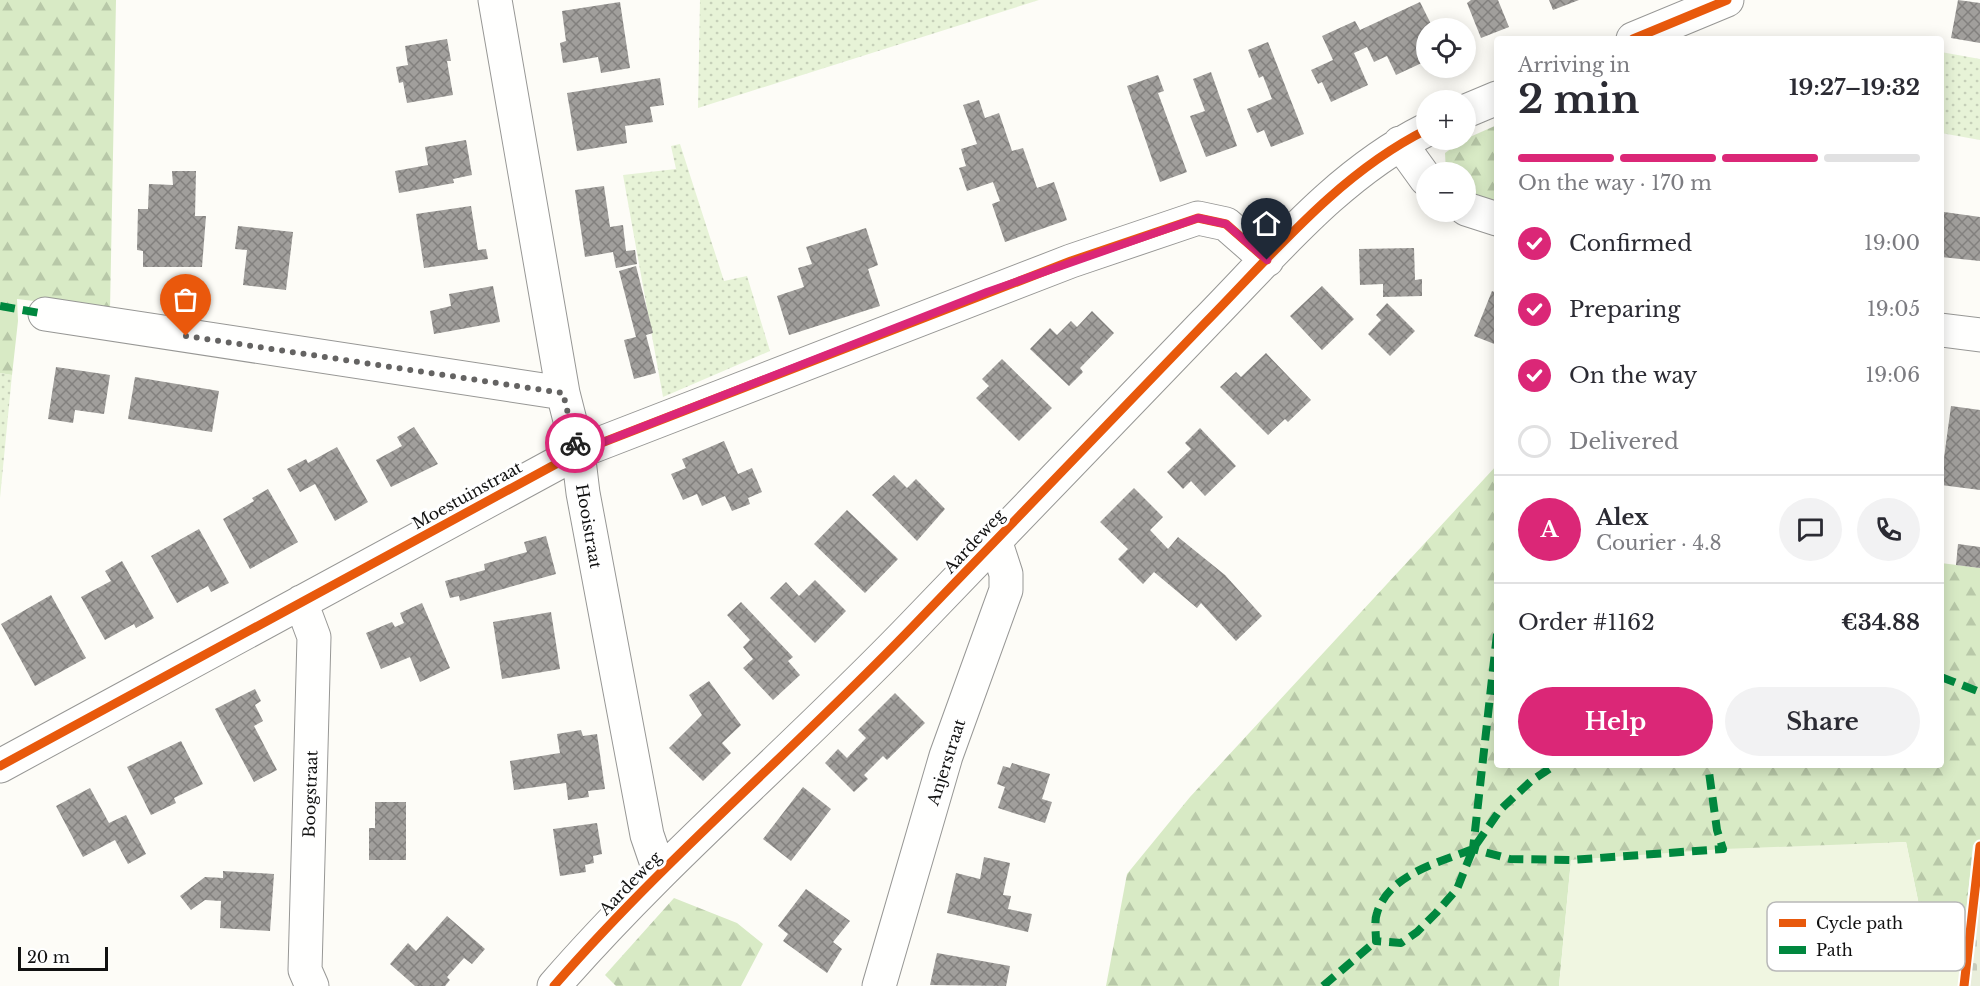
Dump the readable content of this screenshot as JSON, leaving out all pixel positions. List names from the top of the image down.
{
  "streets": {
    "street": [
      "Moestuinstraat",
      "Hooistraat",
      "Aardeweg",
      "Anjerstraat",
      "Boogstraat"
    ]
  },
  "crossings": [
    ["Moestuinstraat", "Hooistraat"],
    ["Moestuinstraat", "Aardeweg"],
    ["Moestuinstraat", "Boogstraat"],
    ["Hooistraat", "Aardeweg"],
    ["Aardeweg", "Anjerstraat"]
  ],
  "legend": ["Cycle path", "Path"],
  "scale_bar": "20 m",
  "page": {
    "map_buttons": ["+", "−"],
    "heading": ["2 min", "Arriving in", "19:27–19:32"],
    "panel": [
      "Alex",
      "Courier · 4.8",
      "Order #1162",
      "€34.88"
    ],
    "bar": "On the way · 170 m",
    "list": [
      ["Confirmed", "19:00"],
      ["Preparing", "19:05"],
      ["On the way", "19:06"],
      "Delivered"
    ],
    "round": "A",
    "buttons": ["Help", "Share"],
    "scale": "20 m"
  }
}
